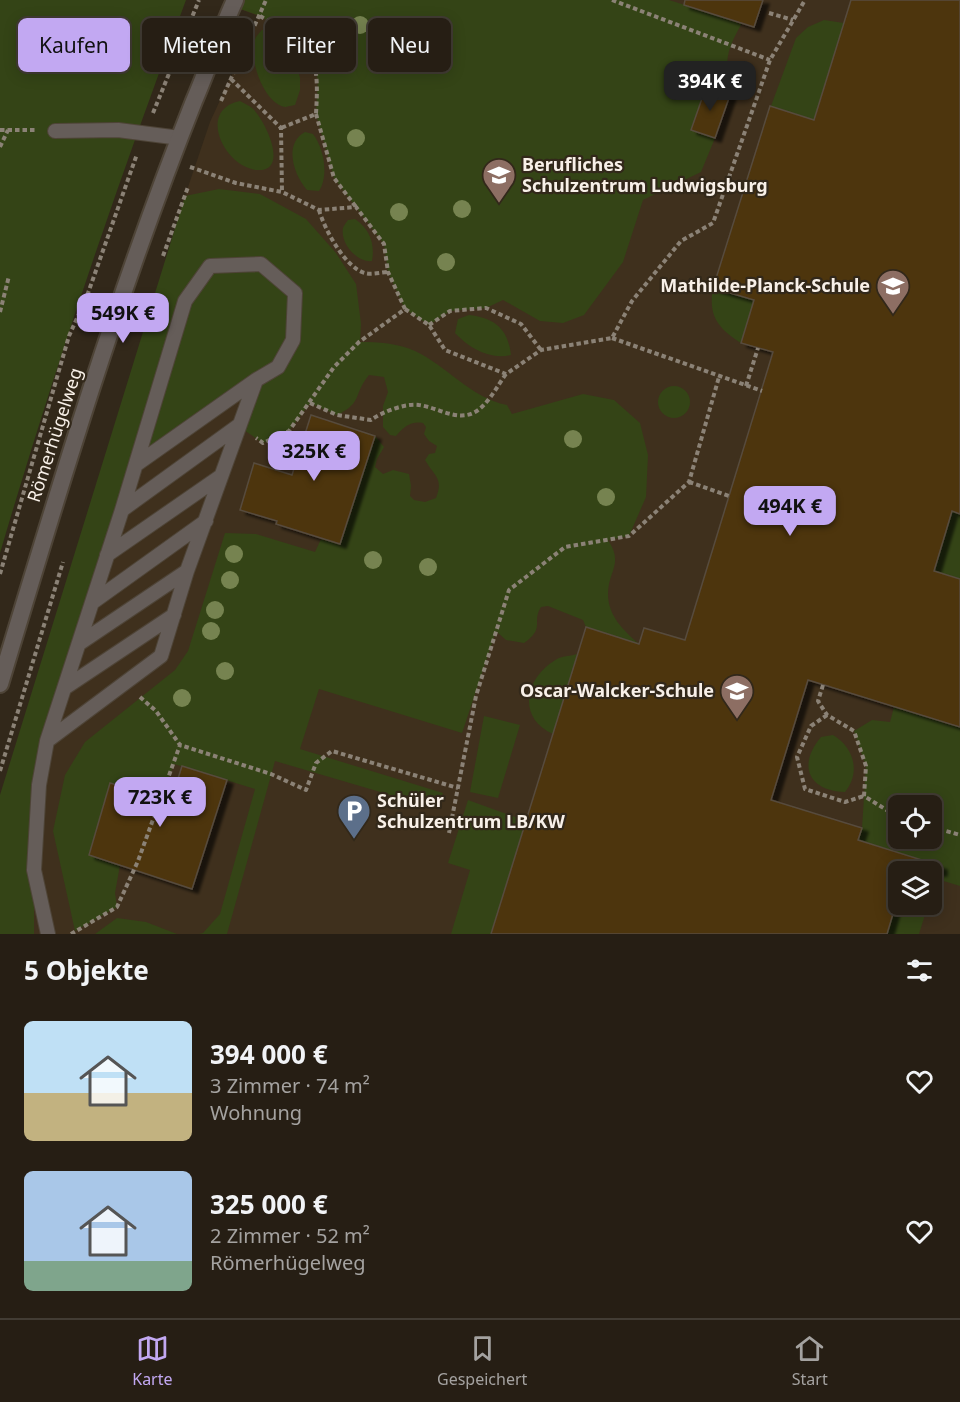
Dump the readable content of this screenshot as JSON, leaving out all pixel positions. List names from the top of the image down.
{
  "streets": {
    "street": ["Römerhügelweg"]
  },
  "places": {
    "school or university": ["Berufliches Schulzentrum Ludwigsburg", "Mathilde-Planck-Schule", "Oscar-Walcker-Schule"],
    "parking": ["Schüler Schulzentrum LB/KW"]
  },
  "page": {
    "chip": [
      "Kaufen",
      "Mieten",
      "Filter",
      "Neu"
    ],
    "price": [
      "394K €",
      "549K €",
      "325K €",
      "494K €",
      "723K €"
    ],
    "heading": "5 Objekte",
    "list": [
      {
        "name": "394 000 €",
        "note": "3 Zimmer · 74 m² · Wohnung"
      },
      {
        "name": "325 000 €",
        "note": "2 Zimmer · 52 m² · Römerhügelweg"
      }
    ],
    "tabs": ["Karte", "Gespeichert", "Start"]
  }
}
